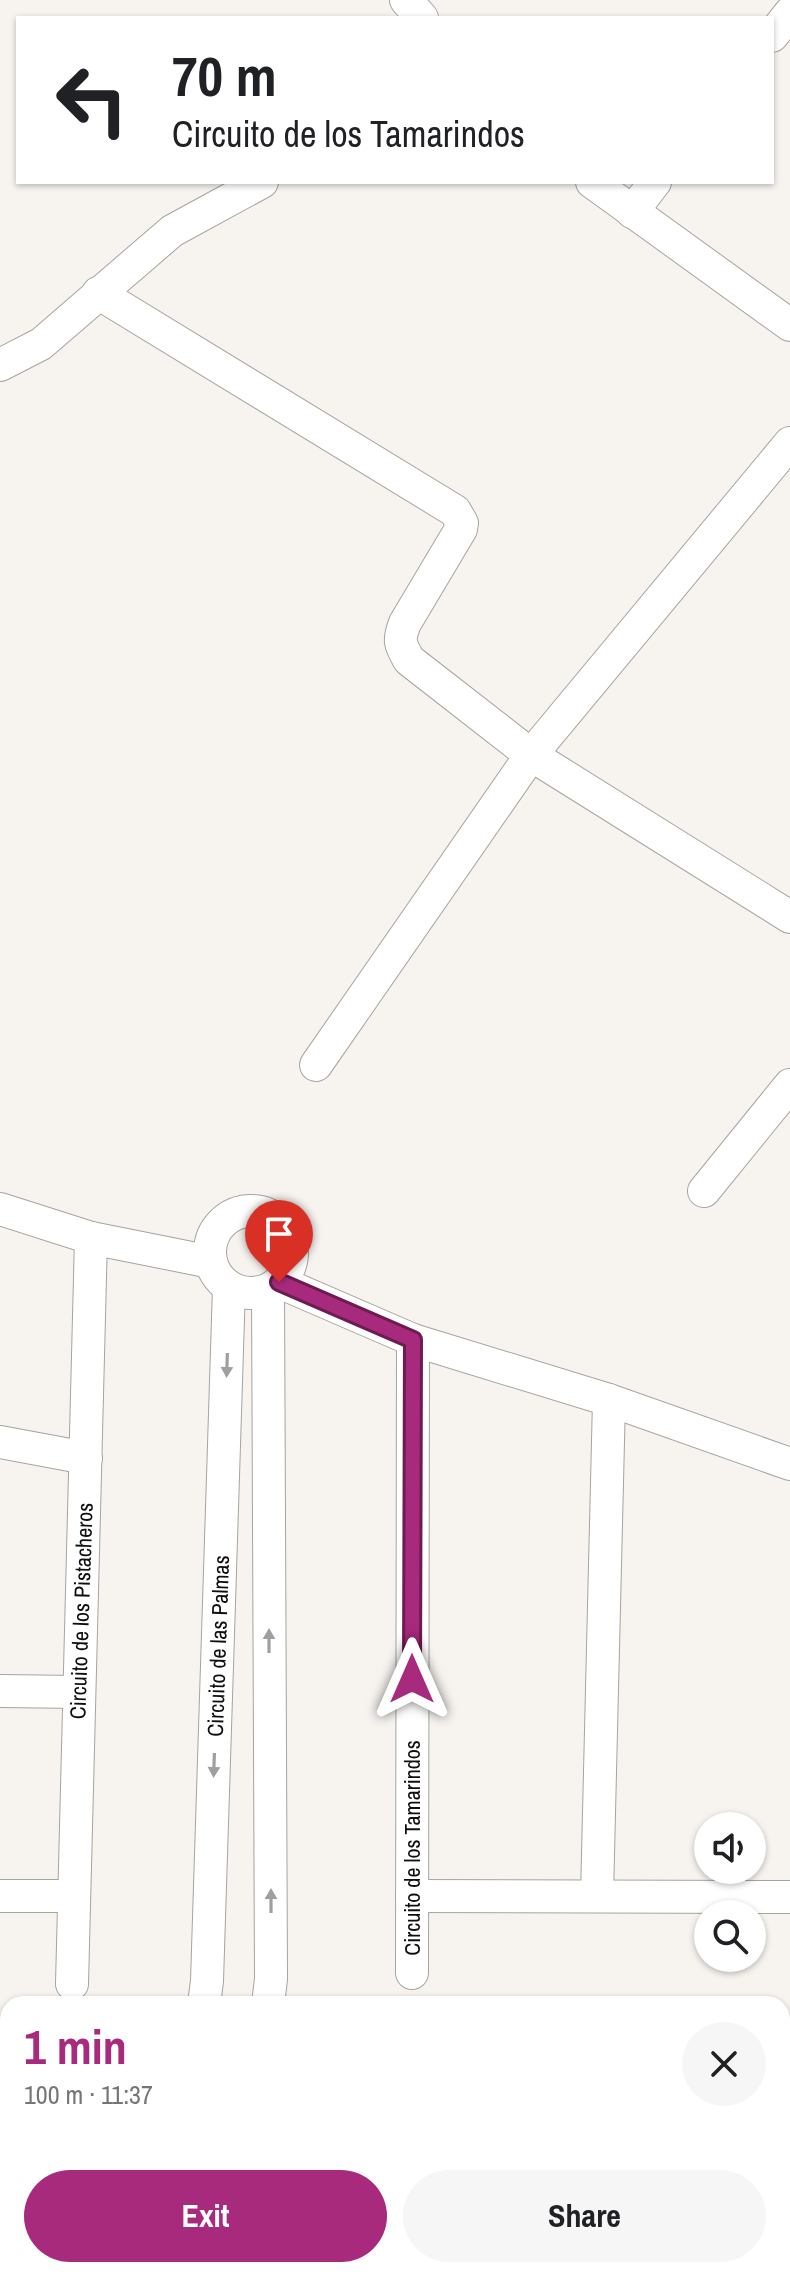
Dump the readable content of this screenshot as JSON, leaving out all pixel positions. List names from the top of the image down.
{
  "streets": {
    "street": ["Circuito de los Pistacheros", "Circuito de las Palmas", "Circuito de los Tamarindos"]
  },
  "page": {
    "turn": ["70 m", "Circuito de los Tamarindos"],
    "heading": ["1 min", "100 m · 11:37"],
    "buttons": ["Exit", "Share"]
  }
}
